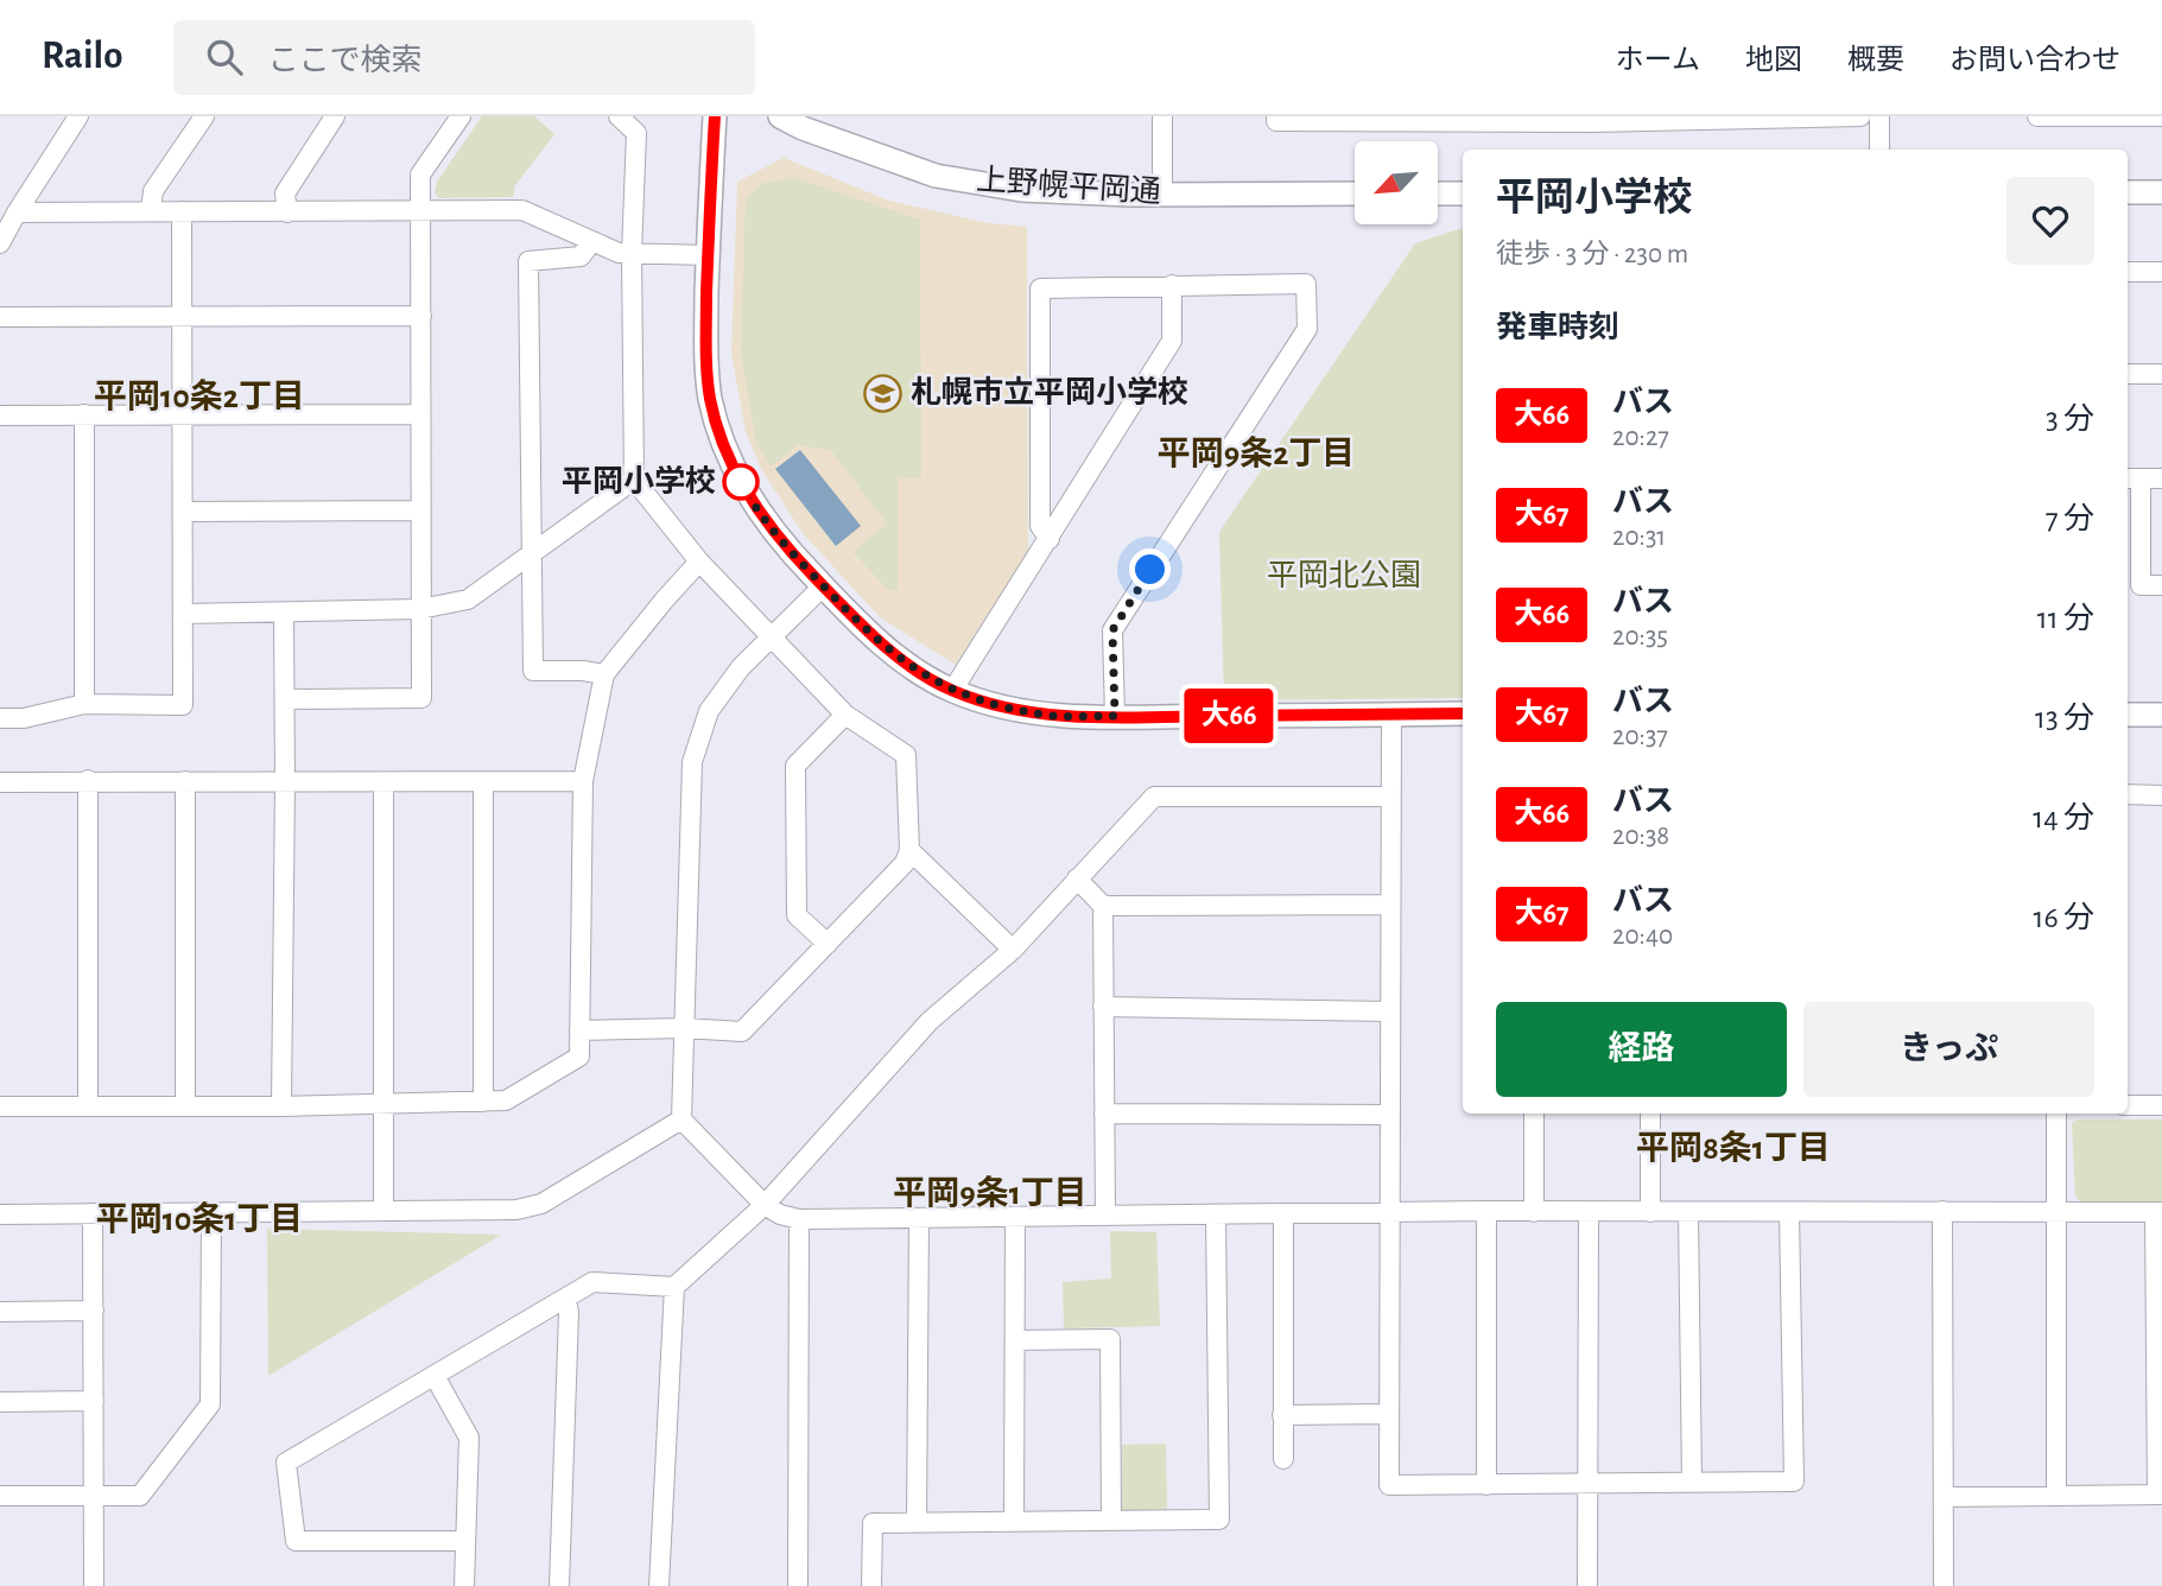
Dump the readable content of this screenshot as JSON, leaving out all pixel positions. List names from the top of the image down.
{
  "streets": {
    "street": ["上野幌平岡通"]
  },
  "districts": [
    "平岡10条2丁目",
    "平岡9条2丁目",
    "平岡8条1丁目",
    "平岡9条1丁目",
    "平岡10条1丁目"
  ],
  "parks": ["平岡北公園"],
  "places": {
    "school or university": ["札幌市立平岡小学校"],
    "other": ["平岡小学校"]
  },
  "lines": ["bus line 大66"],
  "north": "bottom left",
  "page": {
    "header": "Railo",
    "search": "ここで検索",
    "nav": [
      "ホーム",
      "地図",
      "概要",
      "お問い合わせ"
    ],
    "on_map": "大66",
    "heading": [
      ["平岡小学校", "徒歩 · 3 分 · 230 m"],
      "発車時刻"
    ],
    "list": [
      {
        "mark": "大66",
        "name": "バス",
        "note": "20:27",
        "value": "3 分"
      },
      {
        "mark": "大67",
        "name": "バス",
        "note": "20:31",
        "value": "7 分"
      },
      {
        "mark": "大66",
        "name": "バス",
        "note": "20:35",
        "value": "11 分"
      },
      {
        "mark": "大67",
        "name": "バス",
        "note": "20:37",
        "value": "13 分"
      },
      {
        "mark": "大66",
        "name": "バス",
        "note": "20:38",
        "value": "14 分"
      },
      {
        "mark": "大67",
        "name": "バス",
        "note": "20:40",
        "value": "16 分"
      }
    ],
    "buttons": ["経路", "きっぷ"]
  }
}
